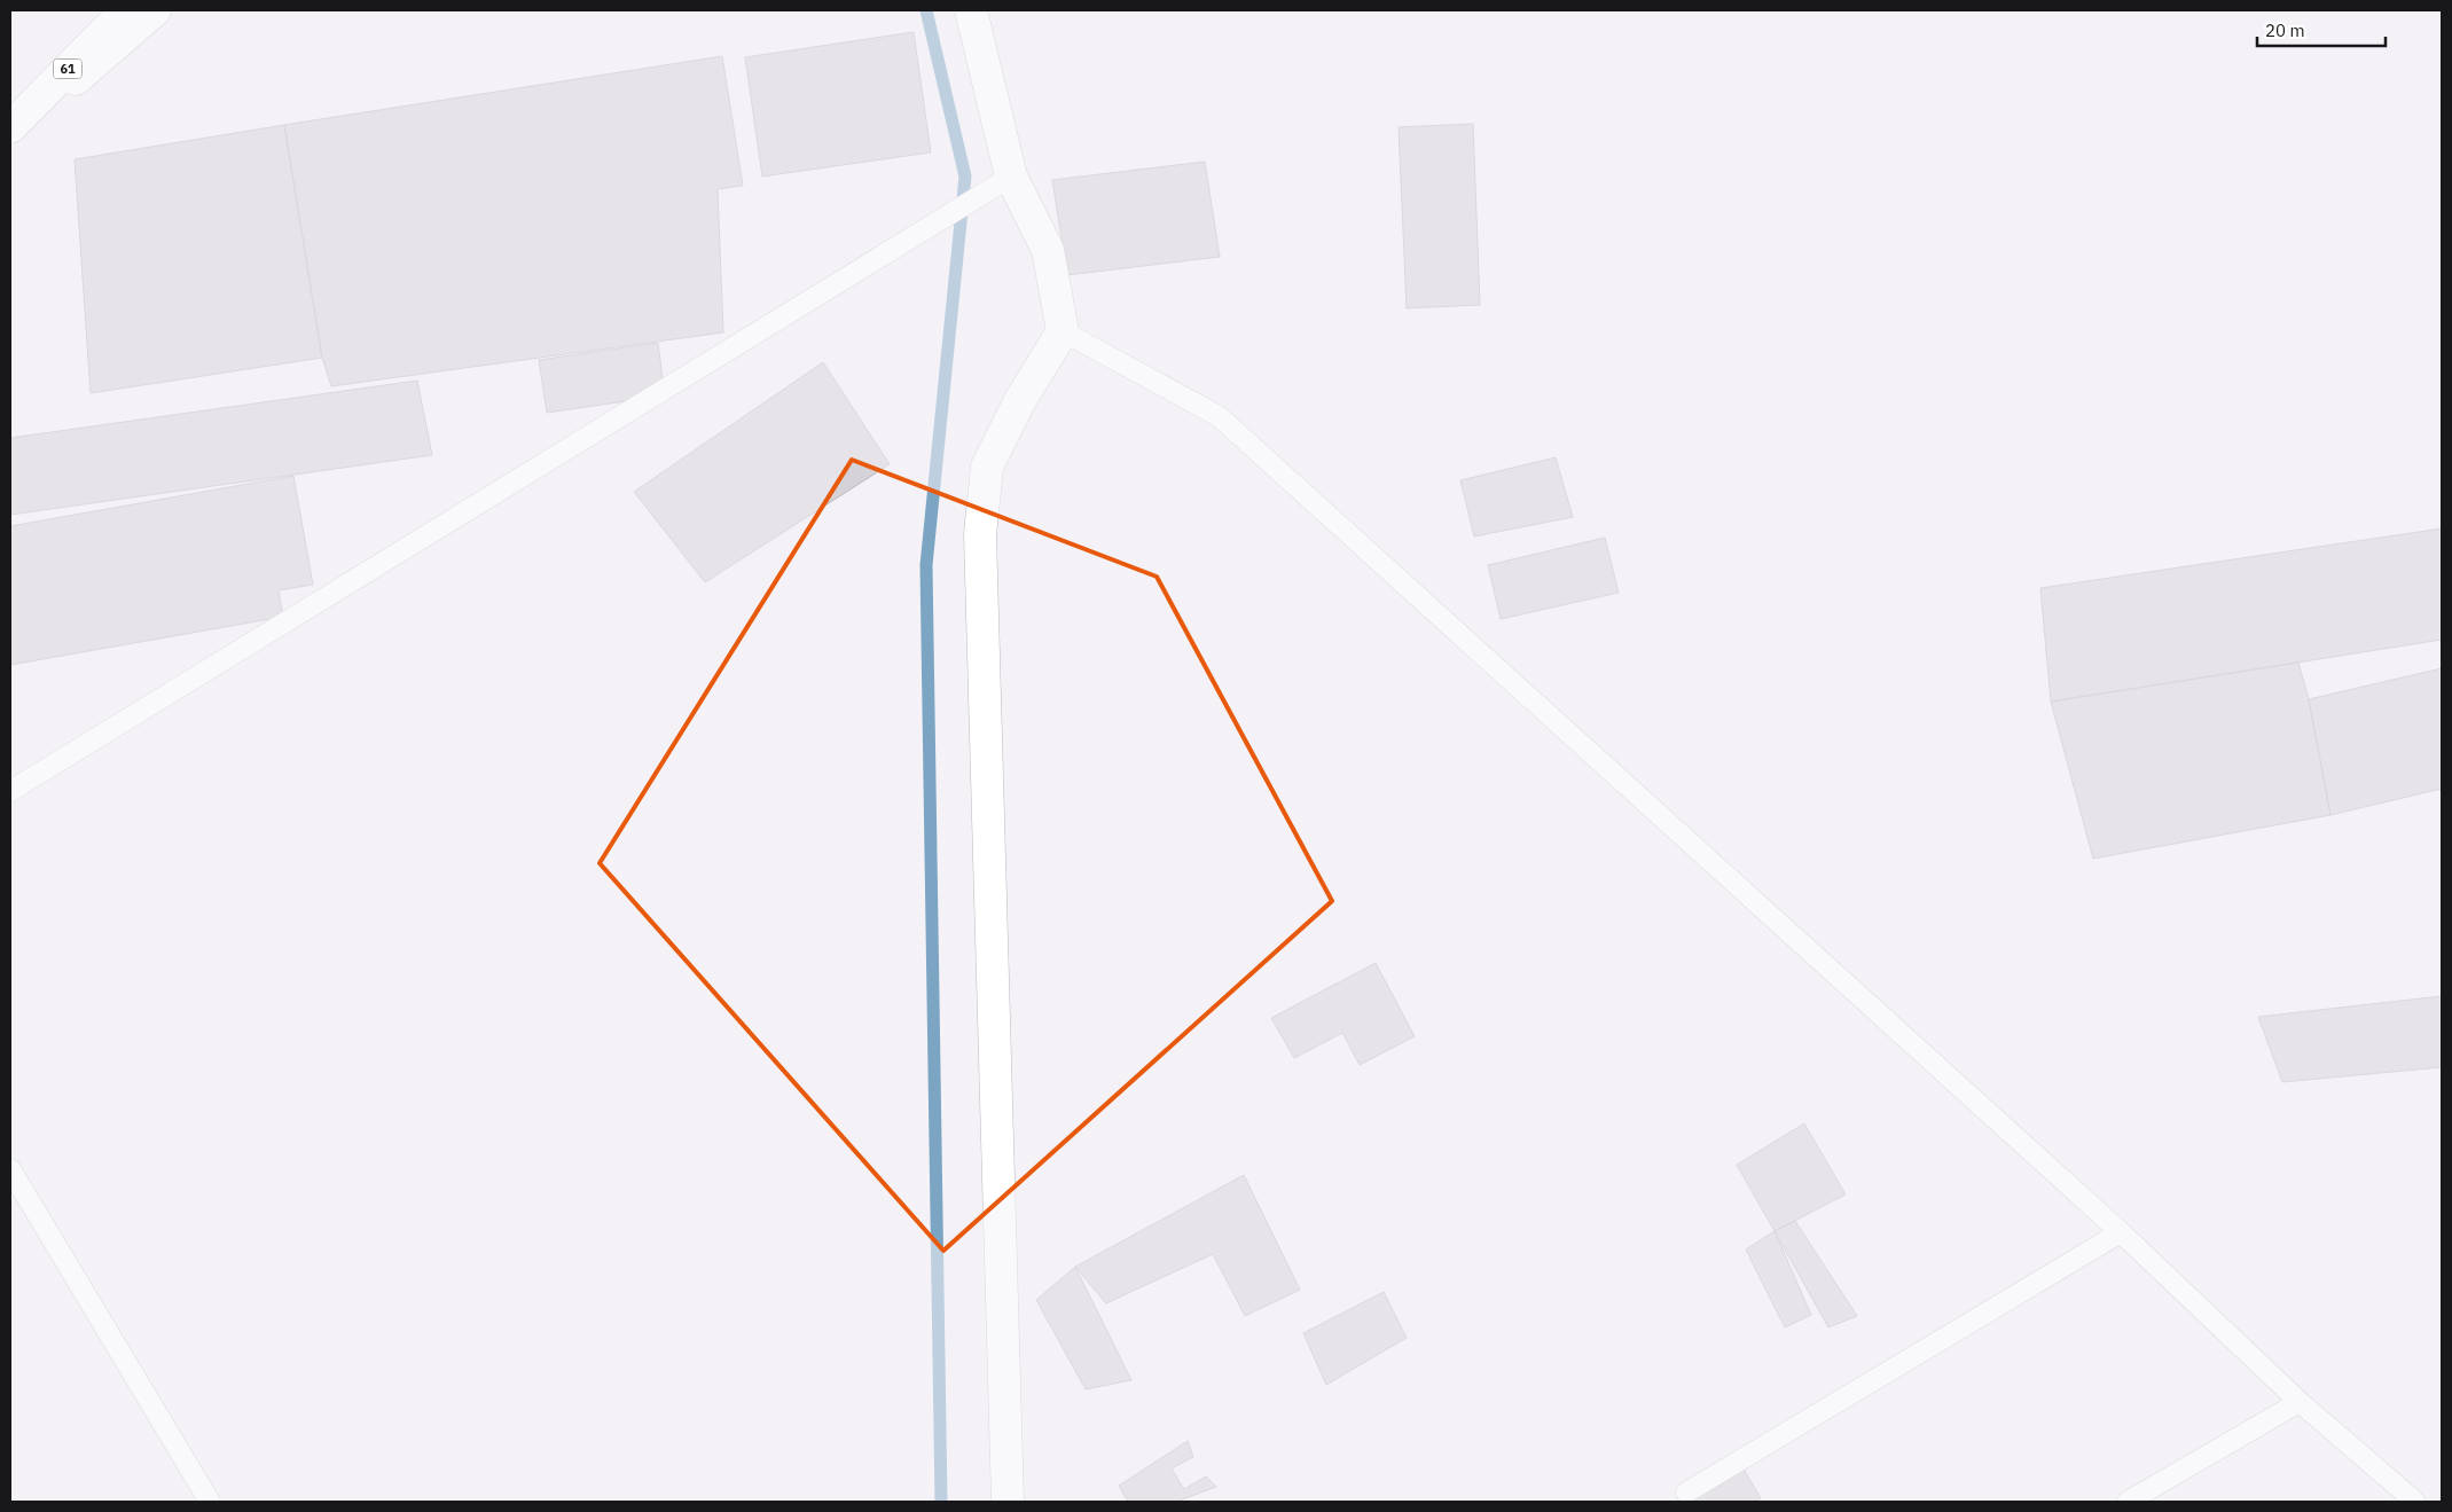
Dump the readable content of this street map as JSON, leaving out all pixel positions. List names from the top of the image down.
{
  "streets": {
    "main road": ["61"]
  },
  "scale_bar": "20 m"
}
